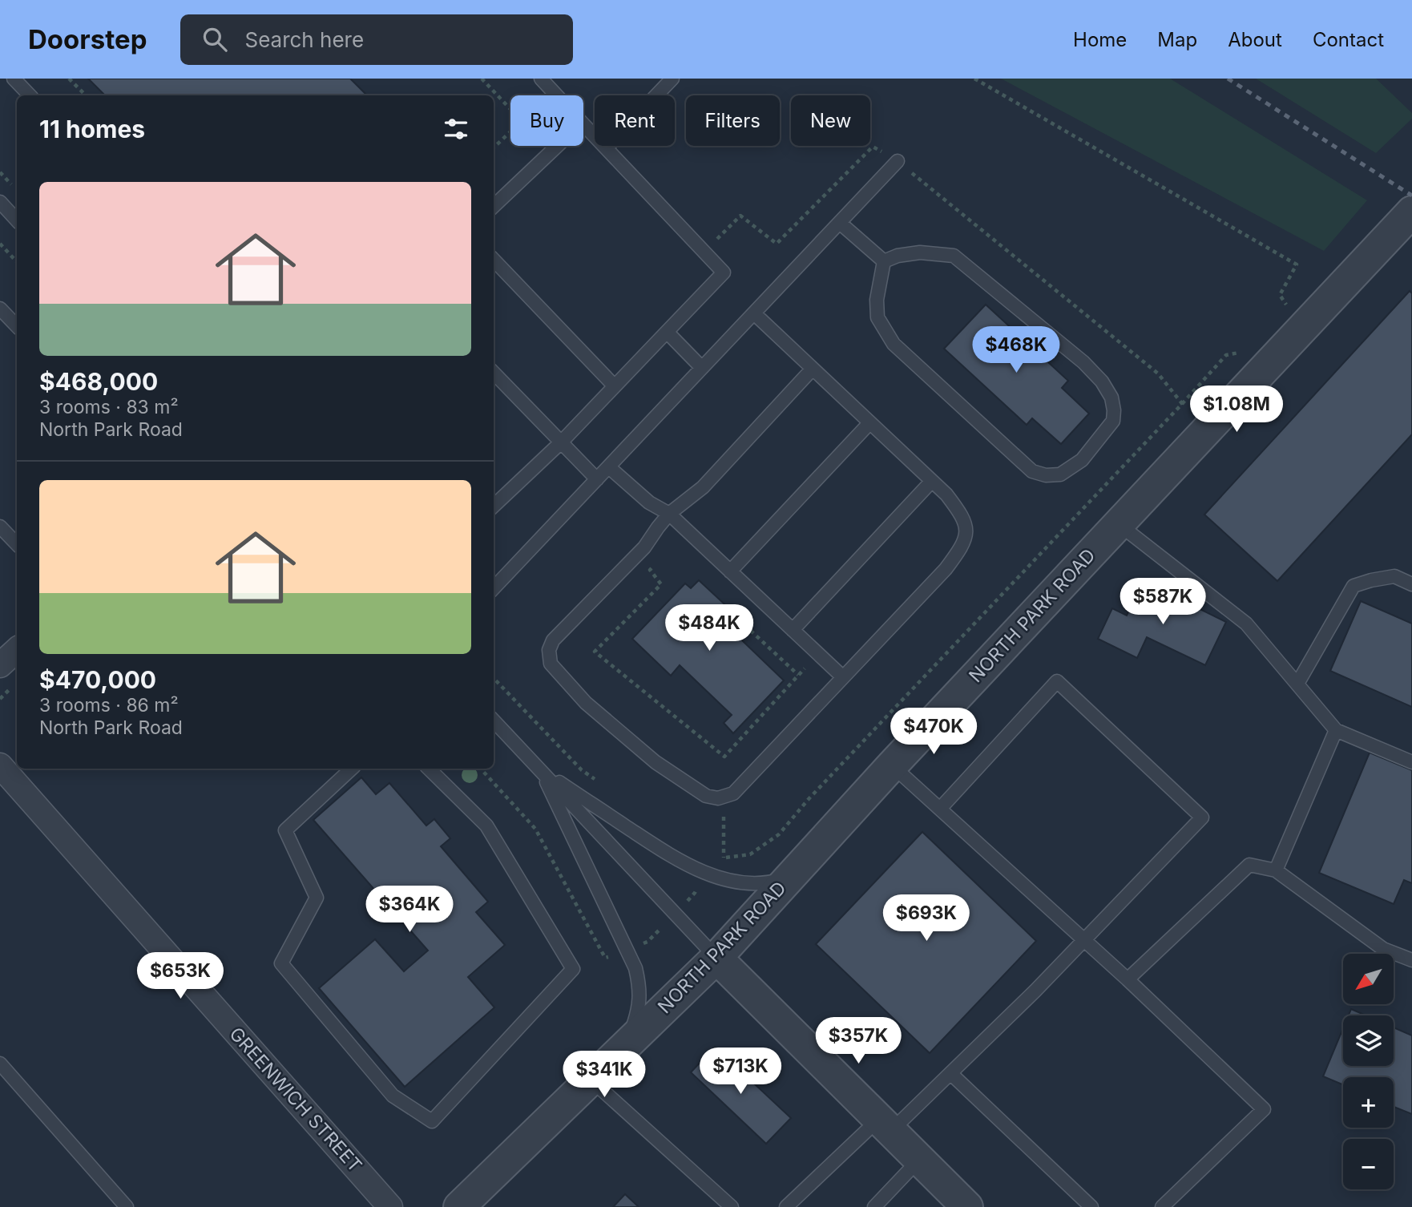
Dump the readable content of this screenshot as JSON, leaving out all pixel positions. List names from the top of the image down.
{
  "streets": {
    "street": ["NORTH PARK ROAD", "GREENWICH STREET"]
  },
  "north": "bottom left",
  "page": {
    "header": "Doorstep",
    "search": "Search here",
    "nav": [
      "Home",
      "Map",
      "About",
      "Contact"
    ],
    "chip": [
      "Buy",
      "Rent",
      "Filters",
      "New"
    ],
    "heading": "11 homes",
    "list": [
      {
        "name": "$468,000",
        "note": "3 rooms · 83 m² · North Park Road"
      },
      {
        "name": "$470,000",
        "note": "3 rooms · 86 m² · North Park Road"
      }
    ],
    "price": [
      "$468K",
      "$1.08M",
      "$587K",
      "$484K",
      "$470K",
      "$364K",
      "$693K",
      "$653K",
      "$357K",
      "$713K",
      "$341K"
    ],
    "map_buttons": ["+", "−"]
  }
}
